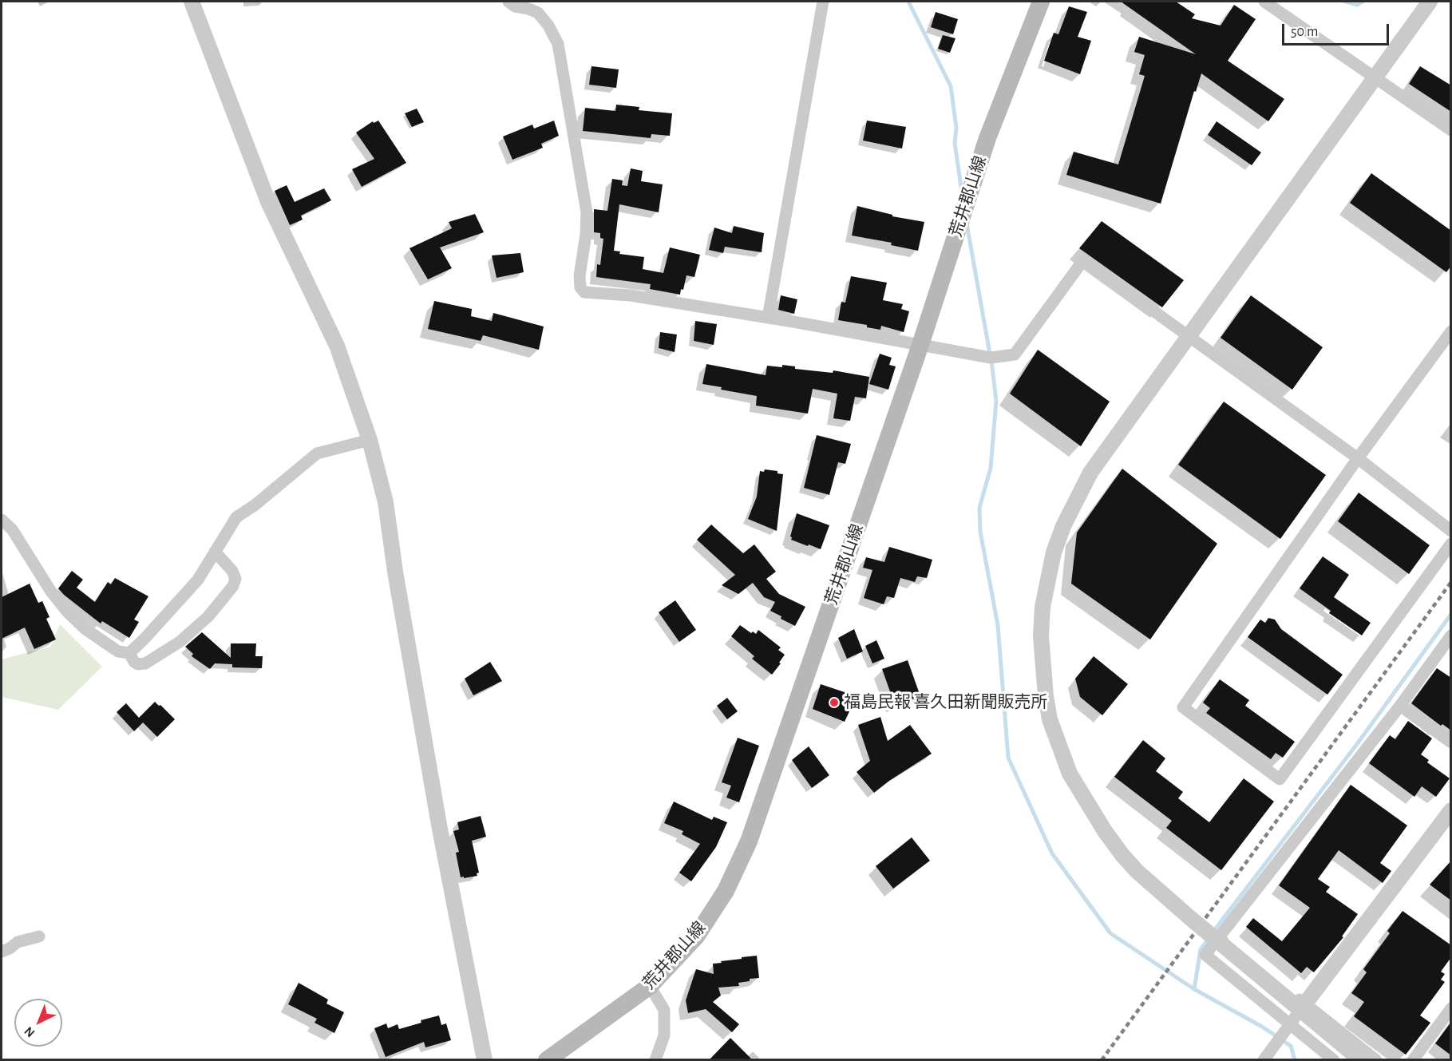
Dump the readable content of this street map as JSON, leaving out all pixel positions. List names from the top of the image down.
{
  "streets": {
    "main road": ["荒井郡山線"]
  },
  "places": ["福島民報 喜久田新聞販売所"],
  "scale_bar": "50 m",
  "north": "bottom left"
}
